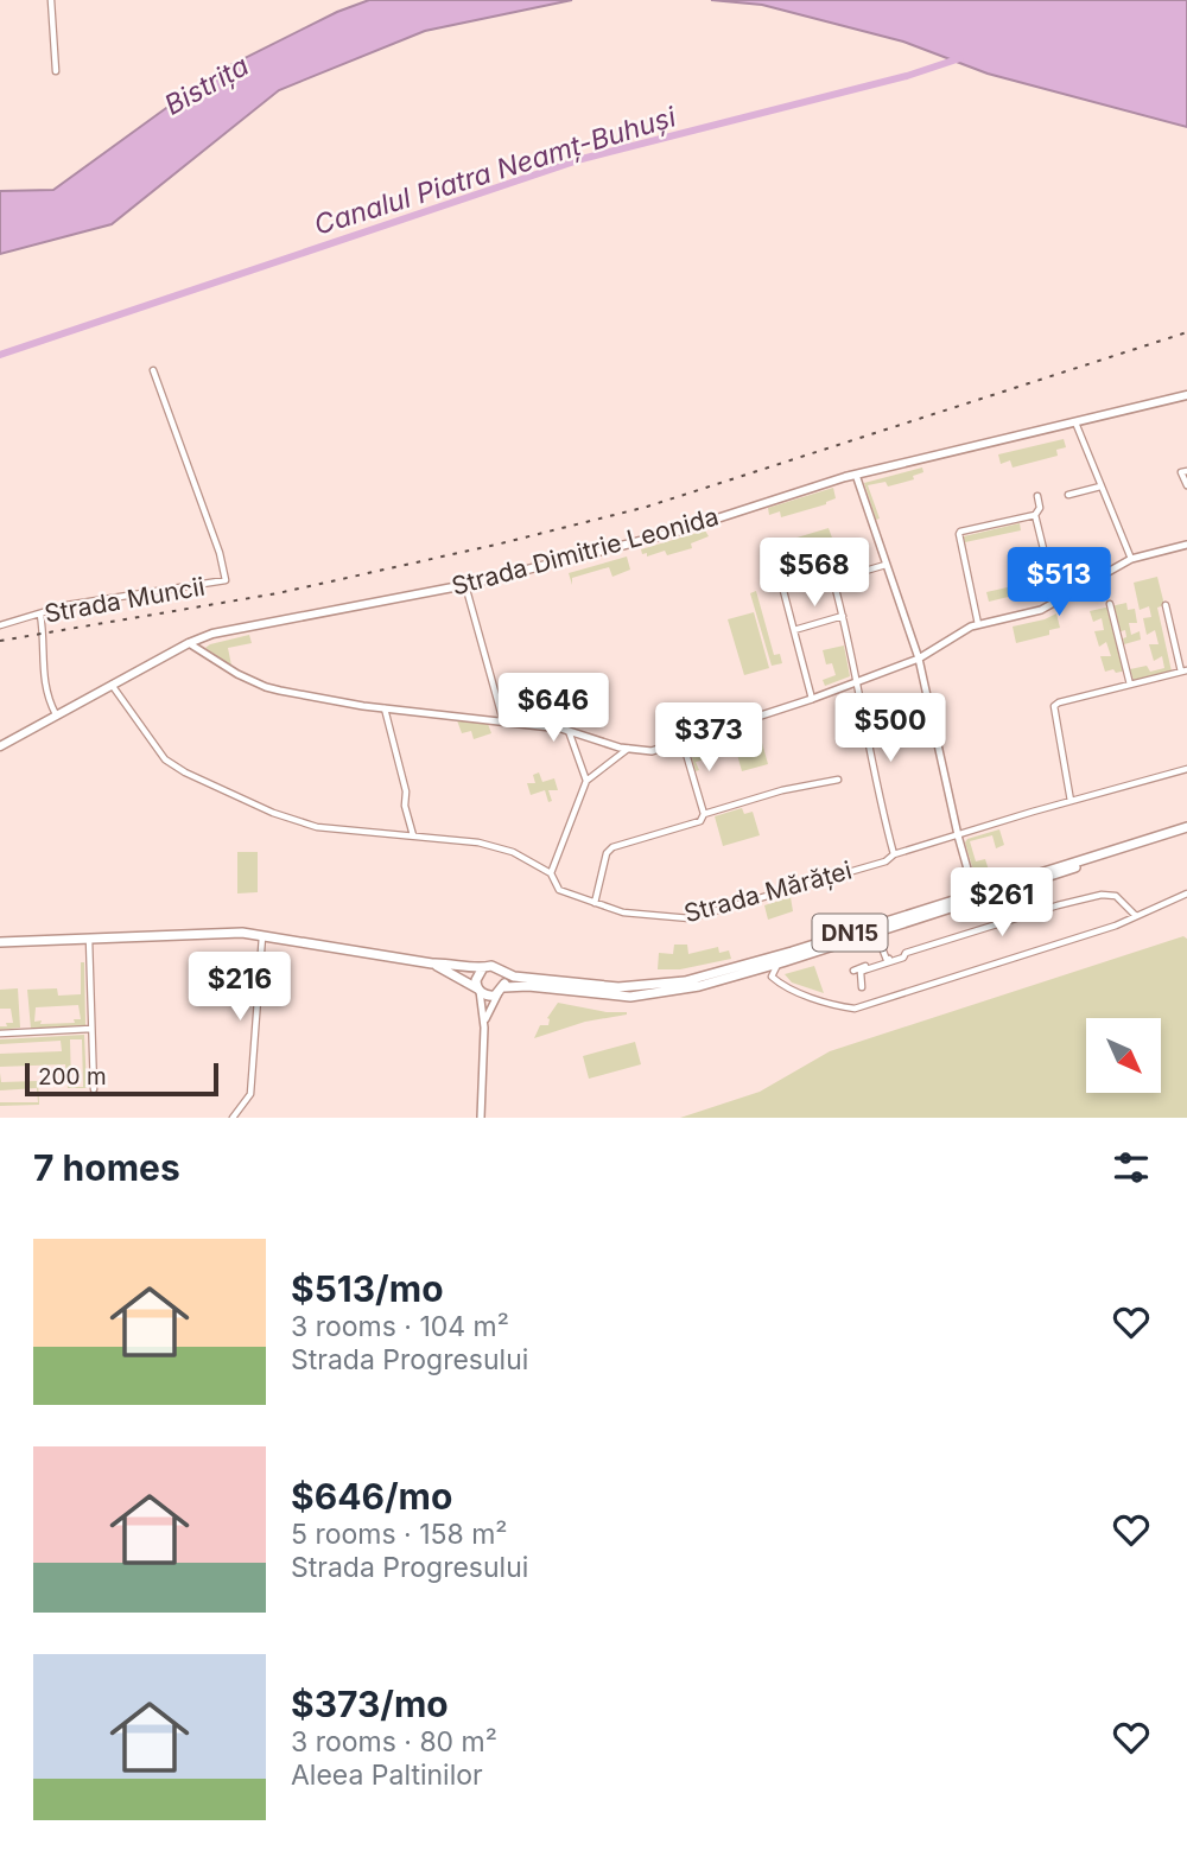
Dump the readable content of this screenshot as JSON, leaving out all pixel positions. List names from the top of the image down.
{
  "streets": {
    "main road": ["Strada Dimitrie Leonida", "DN15"],
    "street": ["Strada Muncii", "Strada Mărăței"]
  },
  "crossings": [
    ["Strada Dimitrie Leonida", "Strada Mărăței"]
  ],
  "water": ["Bistrița", "Canalul Piatra Neamț-Buhuși"],
  "scale_bar": "200 m",
  "north": "bottom right",
  "page": {
    "price": [
      "$568",
      "$513",
      "$646",
      "$500",
      "$373",
      "$261",
      "$216"
    ],
    "scale": "200 m",
    "heading": "7 homes",
    "list": [
      {
        "name": "$513/mo",
        "note": "3 rooms · 104 m² · Strada Progresului"
      },
      {
        "name": "$646/mo",
        "note": "5 rooms · 158 m² · Strada Progresului"
      },
      {
        "name": "$373/mo",
        "note": "3 rooms · 80 m² · Aleea Paltinilor"
      }
    ]
  }
}
